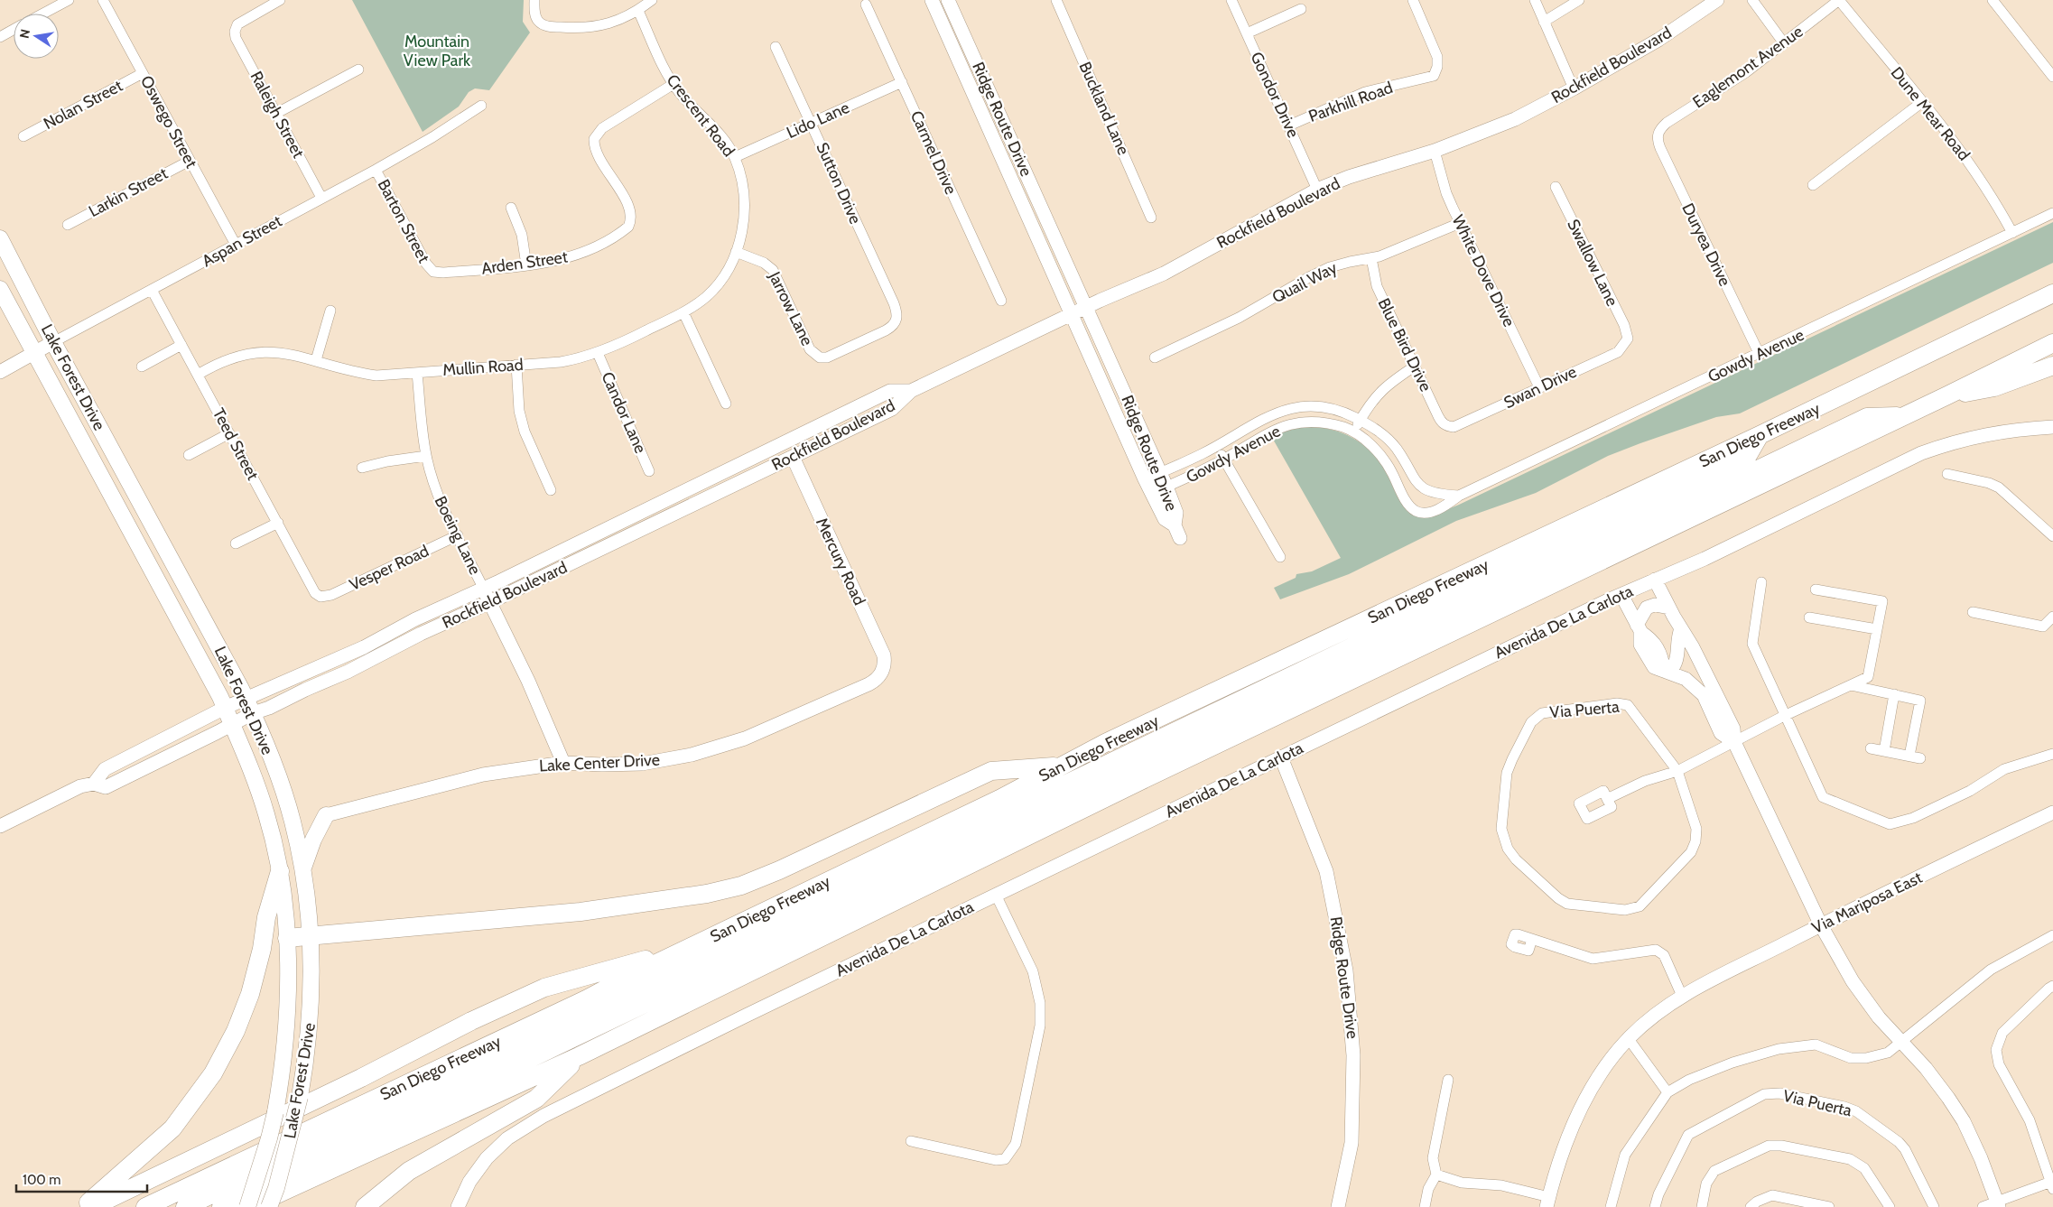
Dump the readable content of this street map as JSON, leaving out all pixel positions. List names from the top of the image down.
{
  "streets": {
    "highway": ["San Diego Freeway"],
    "main road": [
      "Rockfield Boulevard",
      "Ridge Route Drive",
      "Aspan Street",
      "Lake Forest Drive",
      "Boeing Lane",
      "Mercury Road",
      "Avenida De La Carlota",
      "Lake Center Drive",
      "Via Mariposa East"
    ],
    "street": [
      "Eaglemont Avenue",
      "Gondor Drive",
      "Parkhill Road",
      "Nolan Street",
      "Buckland Lane",
      "Dune Mear Road",
      "Raleigh Street",
      "Crescent Road",
      "Lido Lane",
      "Oswego Street",
      "Carmel Drive",
      "Sutton Drive",
      "Larkin Street",
      "Barton Street",
      "Duryea Drive",
      "Arden Street",
      "Swallow Lane",
      "White Dove Drive",
      "Quail Way",
      "Jarrow Lane",
      "Blue Bird Drive",
      "Gowdy Avenue",
      "Mullin Road",
      "Swan Drive",
      "Candor Lane",
      "Teed Street",
      "Vesper Road",
      "Via Puerta"
    ]
  },
  "crossings": [
    ["Rockfield Boulevard", "Gondor Drive"],
    ["Rockfield Boulevard", "Ridge Route Drive"],
    ["Rockfield Boulevard", "White Dove Drive"],
    ["Rockfield Boulevard", "Lake Forest Drive"],
    ["Rockfield Boulevard", "Boeing Lane"],
    ["Rockfield Boulevard", "Mercury Road"],
    ["Eaglemont Avenue", "Dune Mear Road"],
    ["Eaglemont Avenue", "Duryea Drive"],
    ["Gondor Drive", "Parkhill Road"],
    ["Nolan Street", "Oswego Street"],
    ["Dune Mear Road", "Gowdy Avenue"],
    ["Raleigh Street", "Aspan Street"],
    ["Crescent Road", "Lido Lane"],
    ["Crescent Road", "Arden Street"],
    ["Crescent Road", "Jarrow Lane"],
    ["Crescent Road", "Mullin Road"],
    ["Ridge Route Drive", "Gowdy Avenue"],
    ["Ridge Route Drive", "Avenida De La Carlota"],
    ["Lido Lane", "Carmel Drive"],
    ["Lido Lane", "Sutton Drive"],
    ["Oswego Street", "Larkin Street"],
    ["Oswego Street", "Aspan Street"],
    ["Sutton Drive", "Jarrow Lane"],
    ["Barton Street", "Aspan Street"],
    ["Barton Street", "Arden Street"],
    ["Aspan Street", "Lake Forest Drive"],
    ["Aspan Street", "Teed Street"],
    ["Duryea Drive", "Gowdy Avenue"],
    ["Swallow Lane", "Swan Drive"],
    ["White Dove Drive", "Quail Way"],
    ["White Dove Drive", "Swan Drive"],
    ["Quail Way", "Blue Bird Drive"],
    ["Jarrow Lane", "Mullin Road"],
    ["Blue Bird Drive", "Swan Drive"],
    ["Mullin Road", "Candor Lane"],
    ["Mullin Road", "Teed Street"],
    ["Mullin Road", "Boeing Lane"],
    ["Teed Street", "Vesper Road"],
    ["Boeing Lane", "Vesper Road"],
    ["Boeing Lane", "Lake Center Drive"],
    ["Mercury Road", "Lake Center Drive"]
  ],
  "parks": ["Mountain View Park"],
  "scale_bar": "100 m",
  "north": "left"
}
